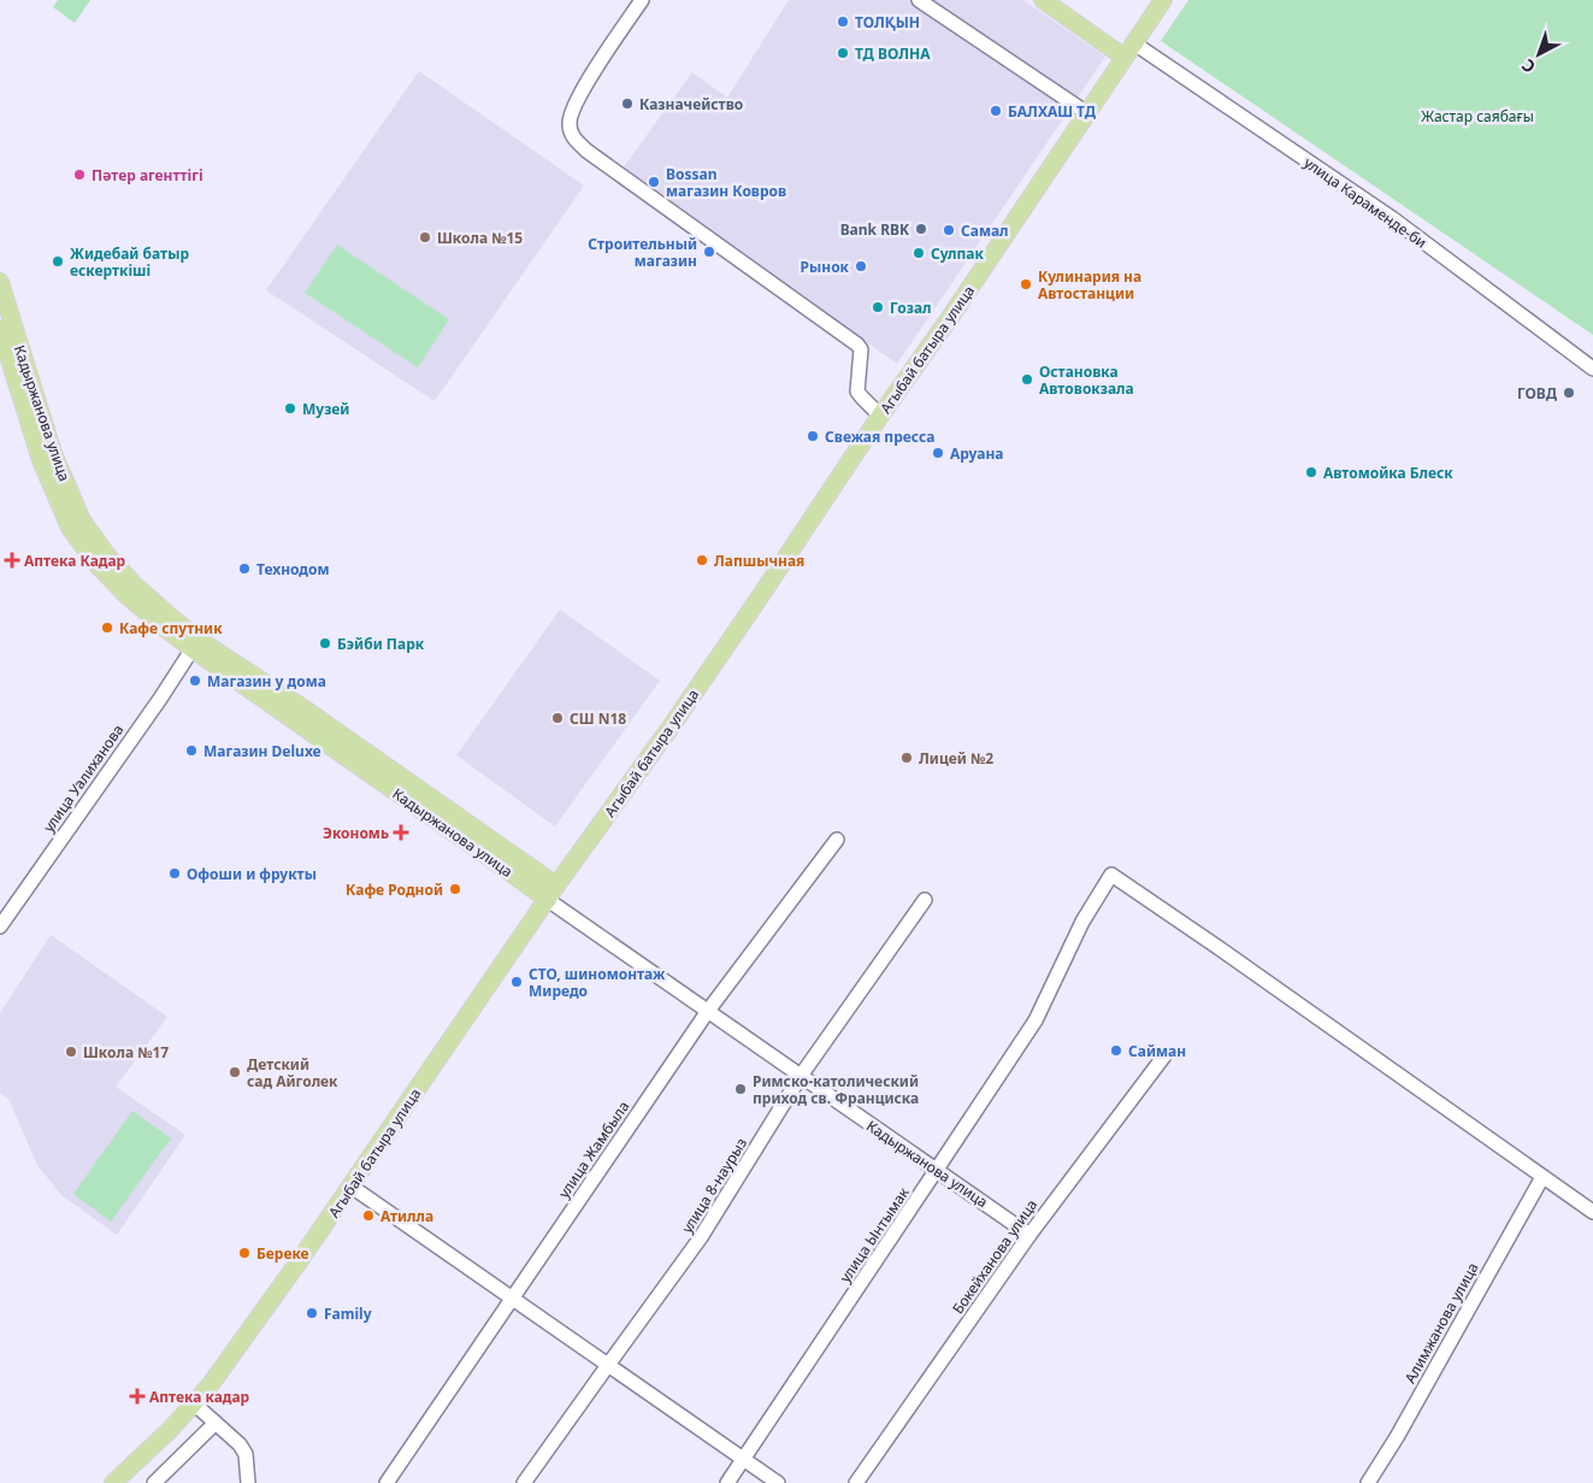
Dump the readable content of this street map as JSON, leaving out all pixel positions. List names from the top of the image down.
{
  "streets": {
    "main road": ["Агыбай батыра улица", "Кадыржанова улица"],
    "street": [
      "улица Караменде-би",
      "улица Уалиханова",
      "улица Жамбыла",
      "улица 8-наурыз",
      "улица Ынтымак",
      "Бокейханова улица",
      "Алимжанова улица"
    ]
  },
  "crossings": [
    ["улица Караменде-би", "Агыбай батыра улица"],
    ["Агыбай батыра улица", "Кадыржанова улица"],
    ["Кадыржанова улица", "улица Уалиханова"],
    ["Кадыржанова улица", "улица Жамбыла"],
    ["Кадыржанова улица", "улица 8-наурыз"],
    ["Кадыржанова улица", "улица Ынтымак"],
    ["Кадыржанова улица", "Бокейханова улица"],
    ["улица Ынтымак", "Алимжанова улица"]
  ],
  "parks": ["Жастар саябағы"],
  "places": {
    "other": [
      "ТОЛҚЫН",
      "ТД ВОЛНА",
      "Казначейство",
      "БАЛХАШ ТД",
      "Пәтер агенттігі",
      "Bossan магазин Ковров",
      "Bank RBK",
      "Самал",
      "Школа №15",
      "Строительный магазин",
      "Сулпак",
      "Жидебай батыр ескерткіші",
      "Рынок",
      "Кулинария на Автостанции",
      "Гозал",
      "Остановка Автовокзала",
      "ГОВД",
      "Музей",
      "Свежая пресса",
      "Аруана",
      "Автомойка Блеск",
      "Лапшычная",
      "Технодом",
      "Кафе спутник",
      "Бэйби Парк",
      "Магазин у дома",
      "СШ N18",
      "Магазин Deluxe",
      "Лицей №2",
      "Офоши и фрукты",
      "Кафе Родной",
      "СТО, шиномонтаж Миредо",
      "Сайман",
      "Школа №17",
      "Детский сад Айголек",
      "Римско-католический приход св. Франциска",
      "Атилла",
      "Береке",
      "Family"
    ],
    "health": ["Аптека Кадар", "Экономь", "Аптека кадар"]
  },
  "north": "bottom left"
}
